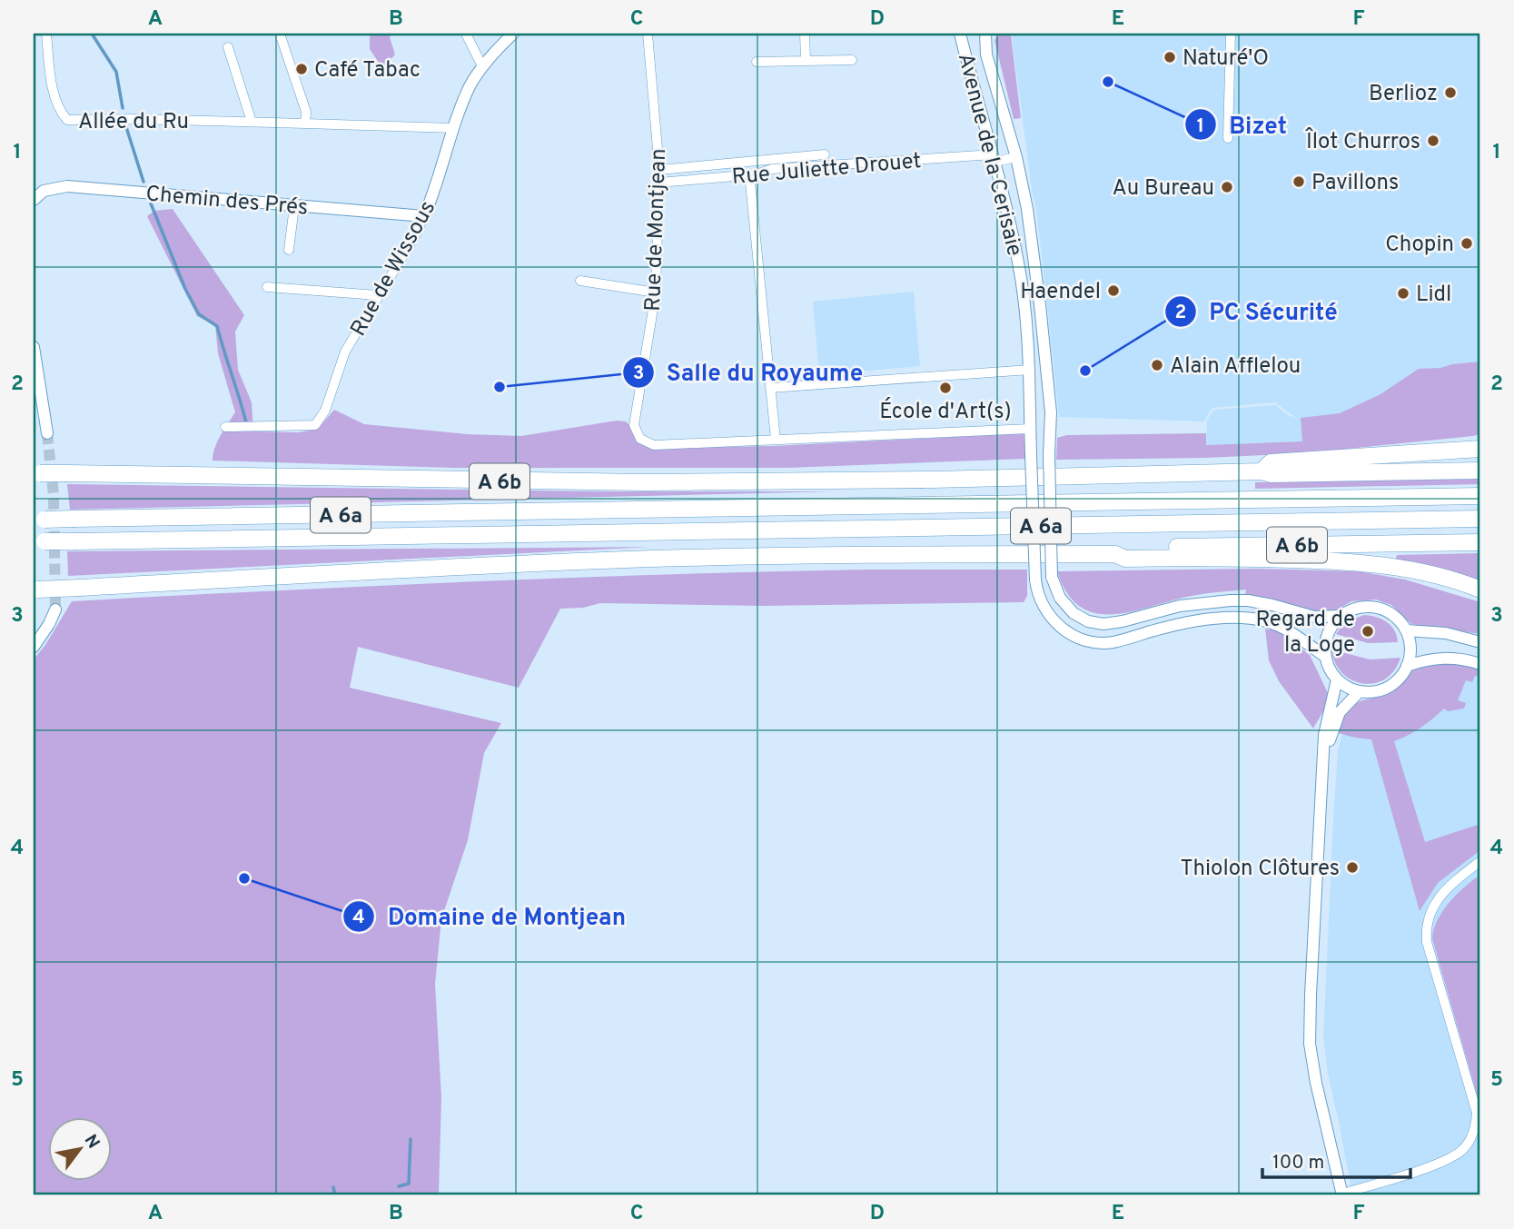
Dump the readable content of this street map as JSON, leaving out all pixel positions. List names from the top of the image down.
{
  "streets": {
    "highway": ["A 6b", "A 6a"],
    "street": [
      "Allée du Ru",
      "Avenue de la Cerisaie",
      "Rue Juliette Drouet",
      "Chemin des Prés",
      "Rue de Montjean",
      "Rue de Wissous"
    ]
  },
  "crossings": [
    ["Allée du Ru", "Rue de Wissous"],
    ["Avenue de la Cerisaie", "Rue Juliette Drouet"],
    ["Rue Juliette Drouet", "Rue de Montjean"],
    ["Chemin des Prés", "Rue de Wissous"]
  ],
  "places": [
    "Naturé'O",
    "Café Tabac",
    "Bizet",
    "Berlioz",
    "Îlot Churros",
    "Pavillons",
    "Au Bureau",
    "Chopin",
    "Haendel",
    "Lidl",
    "Alain Afflelou",
    "PC Sécurité",
    "Salle du Royaume",
    "École d'Art(s)",
    "Regard de la Loge",
    "Thiolon Clôtures",
    "Domaine de Montjean"
  ],
  "scale_bar": "100 m",
  "north": "top right",
  "grid": {
    "columns": [
      "A",
      "B",
      "C",
      "D",
      "E",
      "F"
    ],
    "rows": [
      "1",
      "2",
      "3",
      "4",
      "5"
    ]
  }
}
